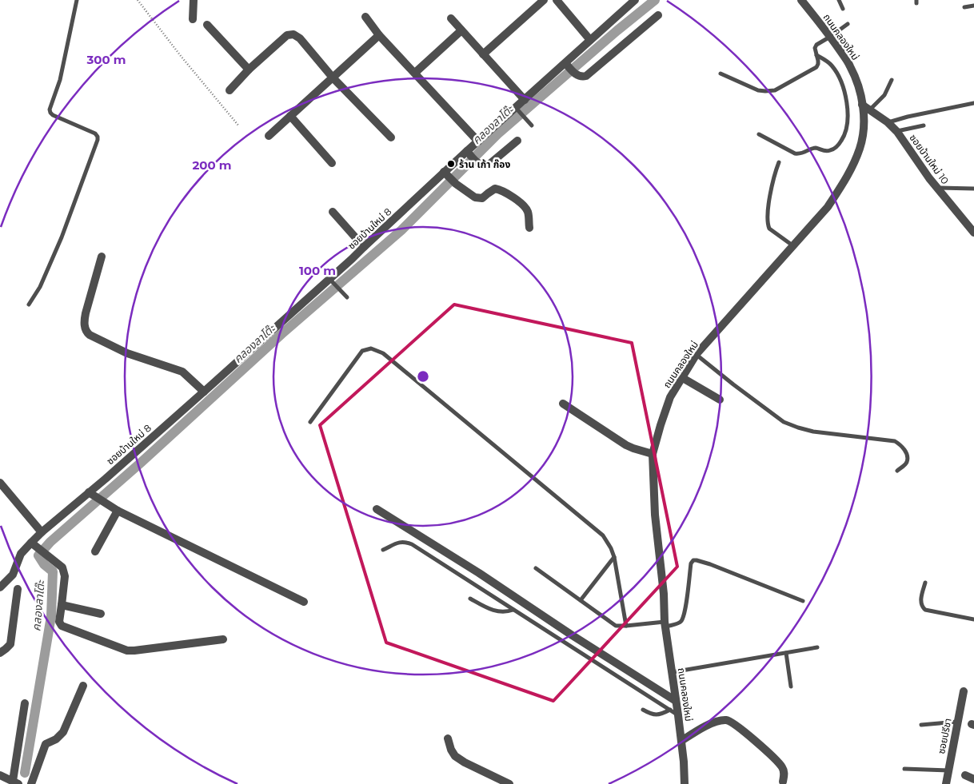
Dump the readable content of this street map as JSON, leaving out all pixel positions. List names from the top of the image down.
{
  "streets": {
    "street": [
      "ถนนคลองใหม่",
      "ซอยบ้านใหม่ 10",
      "ซอยบ้านใหม่ 8",
      "ซอยปรีชา"
    ]
  },
  "crossings": [
    ["ถนนคลองใหม่", "ซอยบ้านใหม่ 10"]
  ],
  "water": ["คลองลาโต๊ะ"],
  "places": ["ร้าน เก้า ก๊อง"],
  "rings": ["300 m", "200 m", "100 m"]
}
